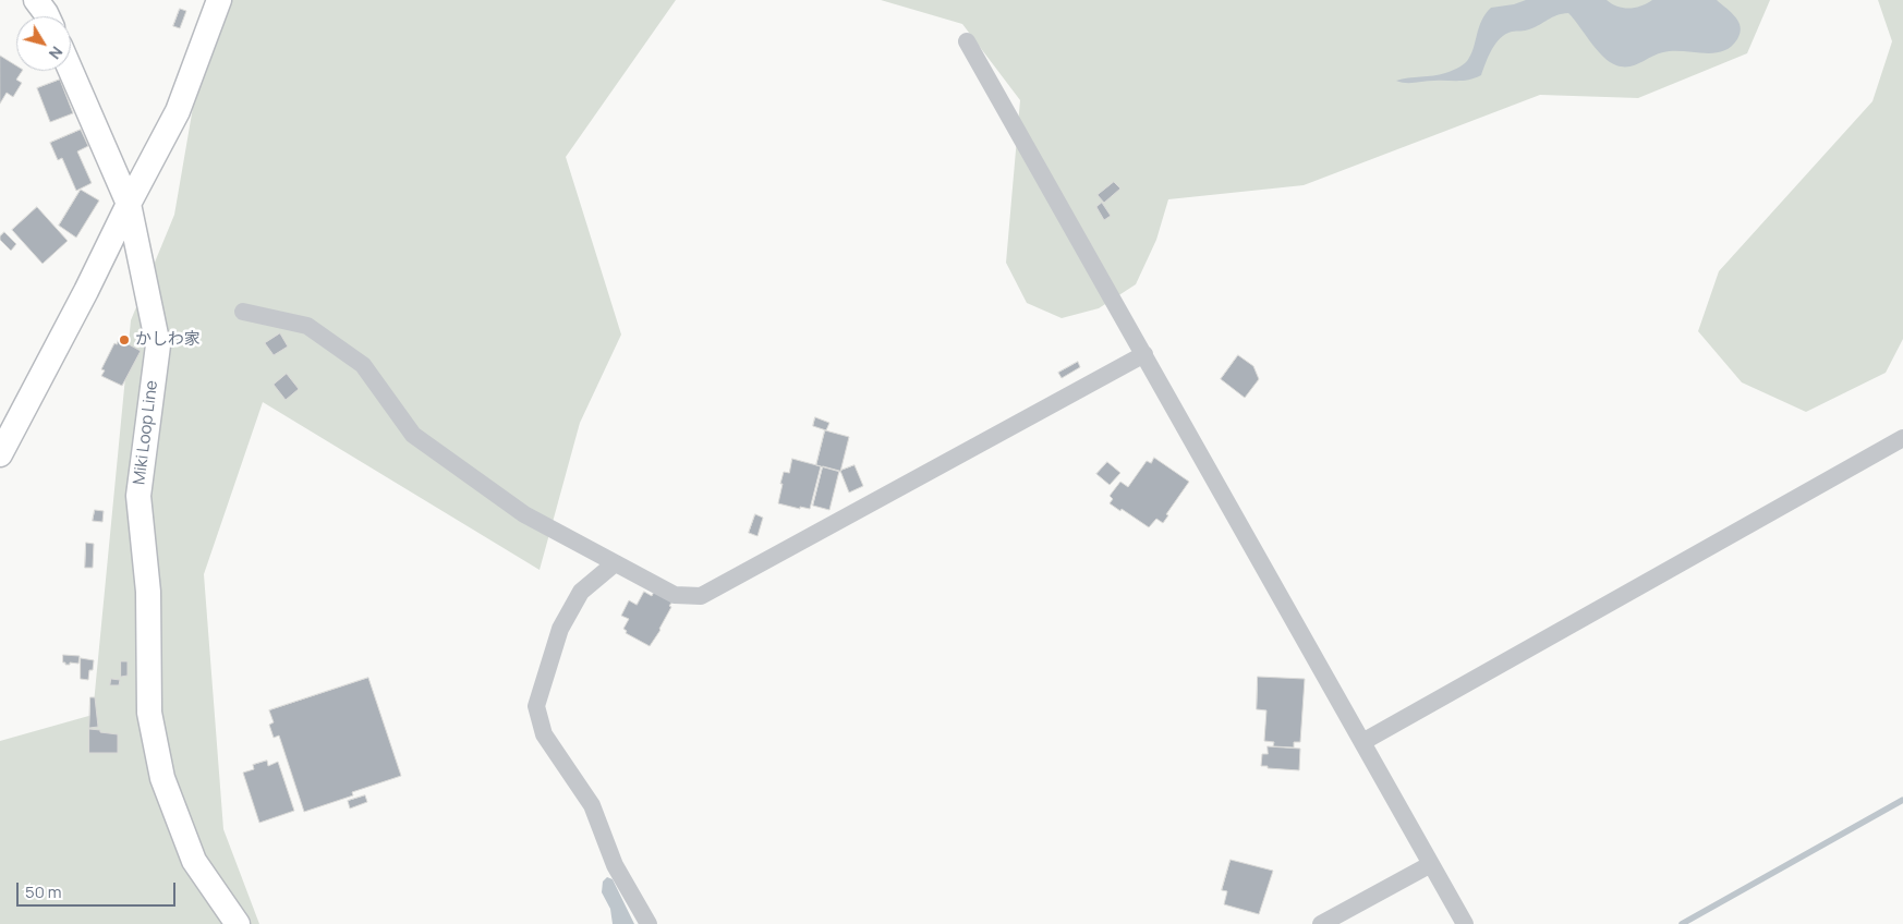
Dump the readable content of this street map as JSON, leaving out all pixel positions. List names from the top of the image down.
{
  "streets": {
    "main road": ["Miki Loop Line"]
  },
  "places": ["かしわ家"],
  "scale_bar": "50 m",
  "north": "bottom right"
}
